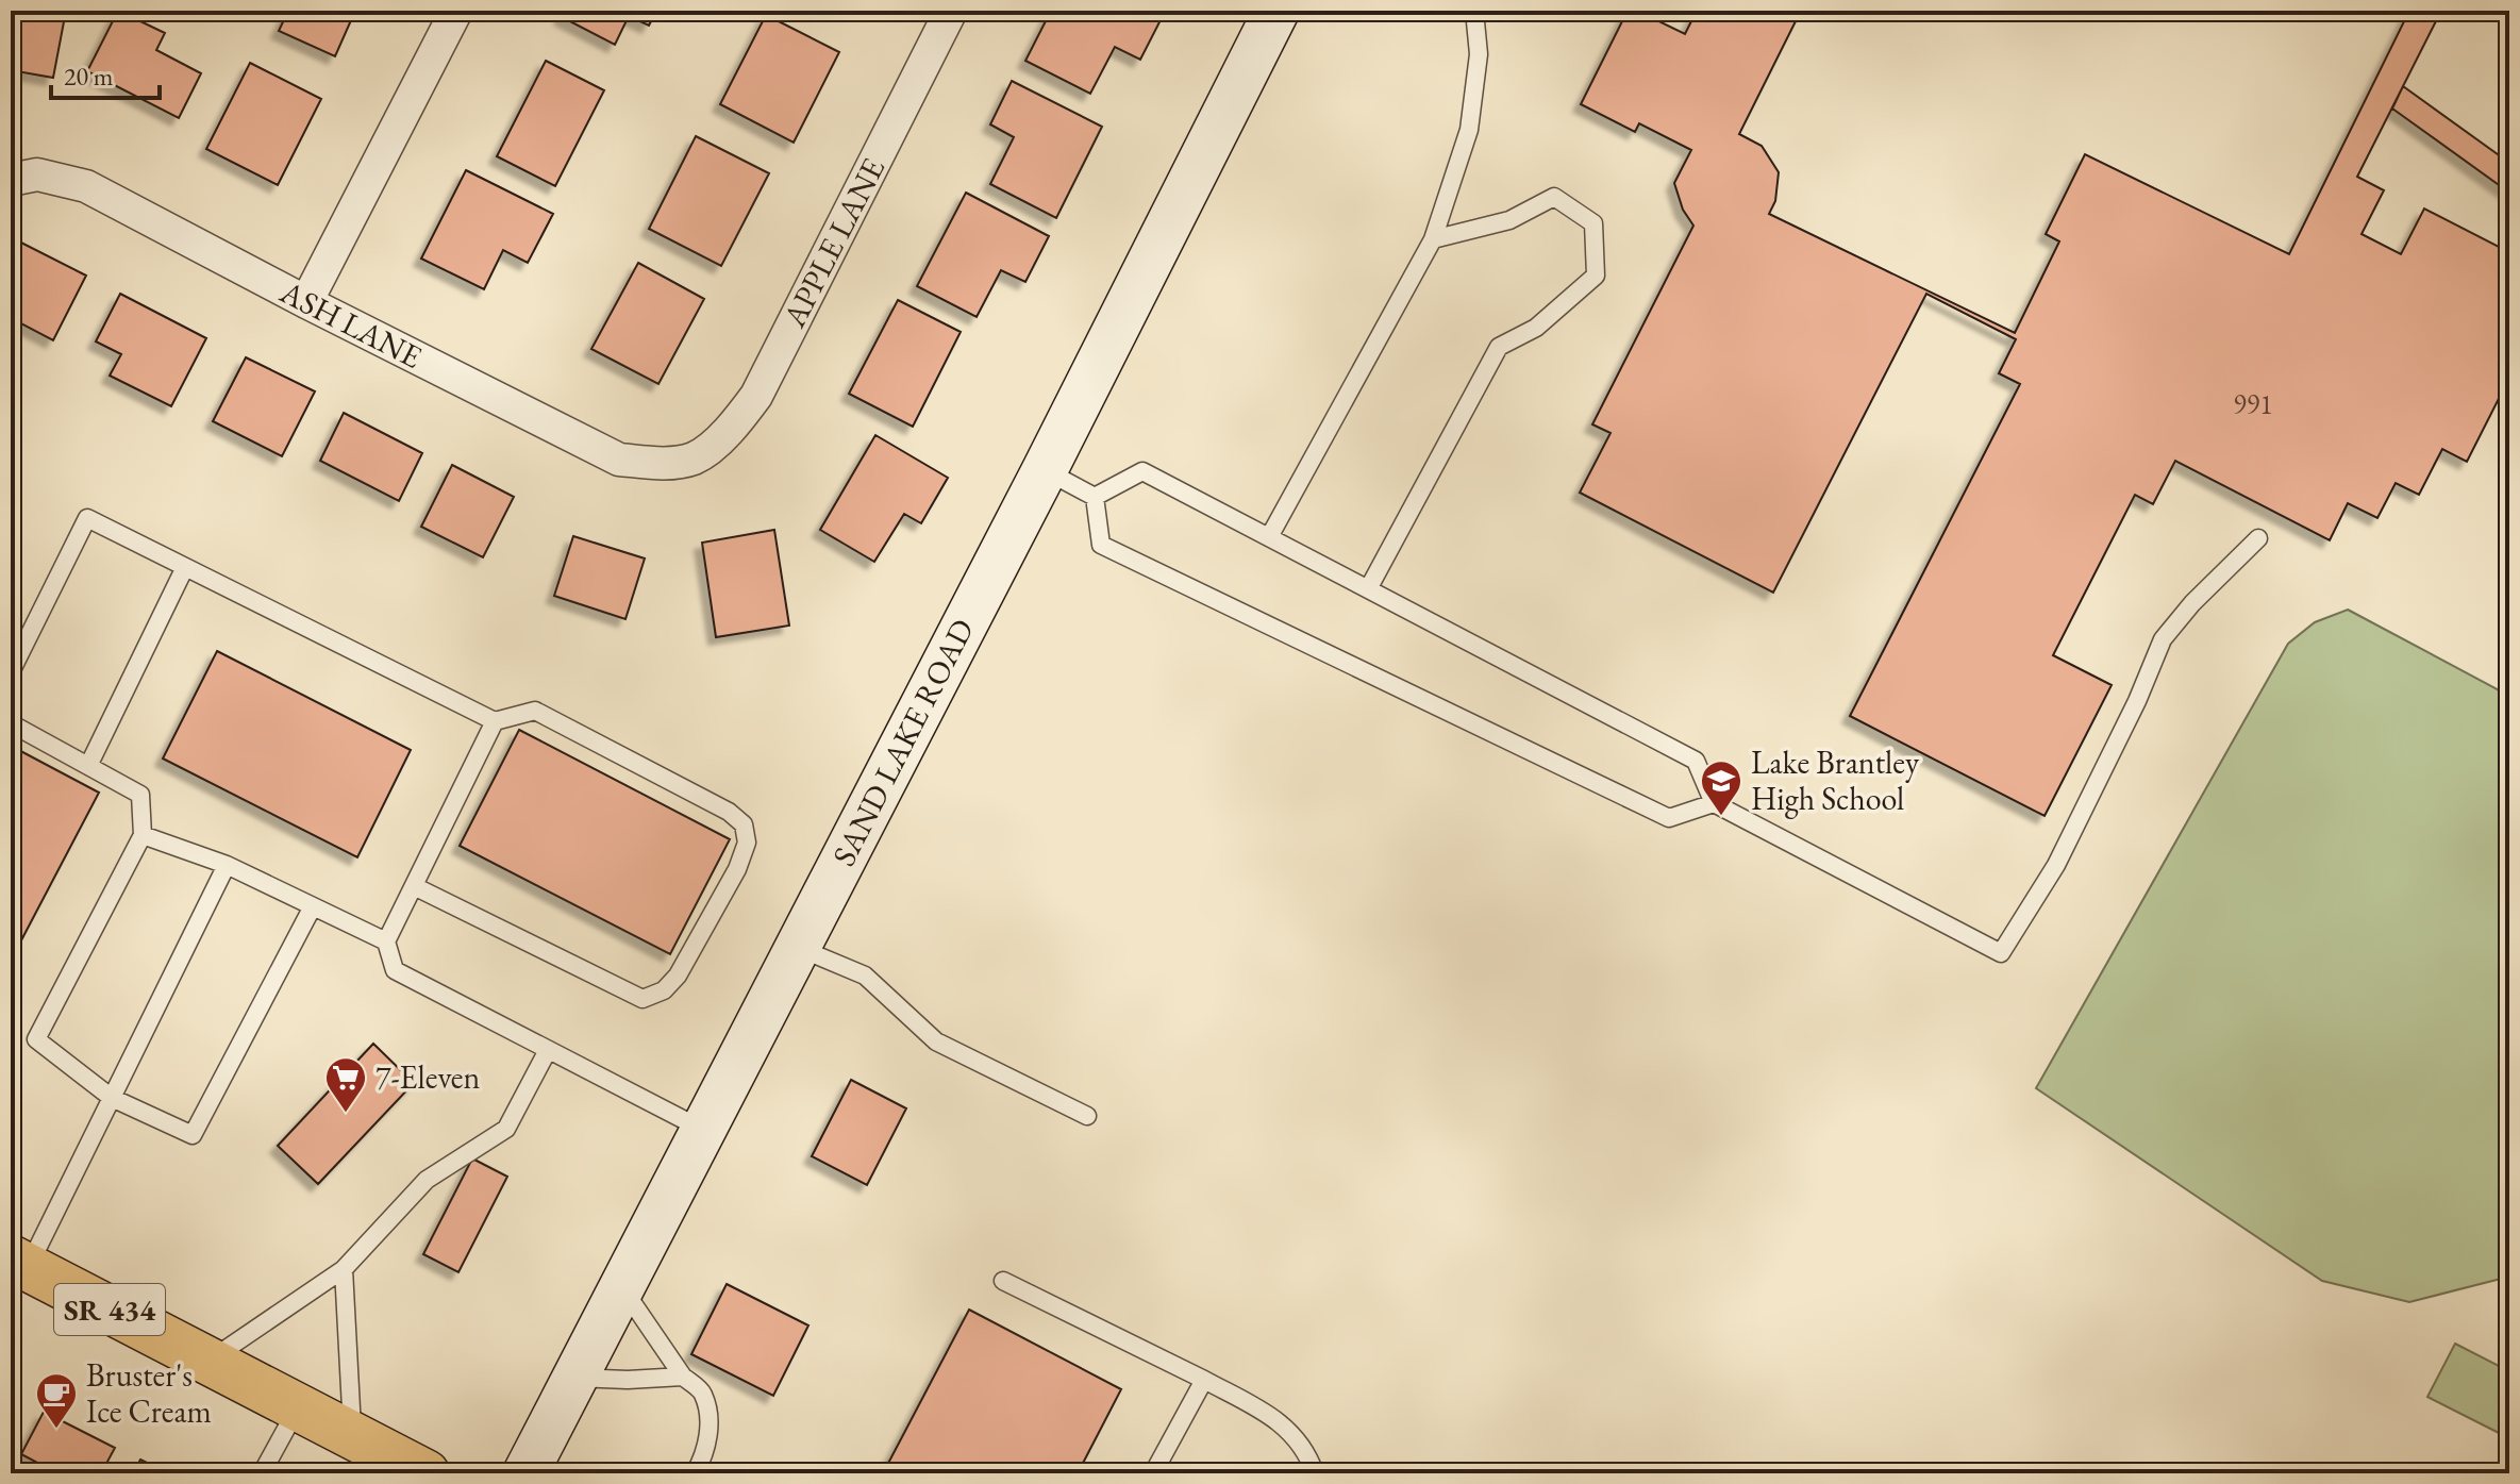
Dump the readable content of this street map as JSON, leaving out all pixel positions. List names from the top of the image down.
{
  "streets": {
    "main road": ["SR 434"],
    "street": ["APPLE LANE", "ASH LANE", "SAND LAKE ROAD"]
  },
  "crossings": [
    ["APPLE LANE", "ASH LANE"]
  ],
  "places": {
    "school or university": ["Lake Brantley High School"],
    "supermarket": ["7-Eleven"],
    "cafe": ["Bruster's Ice Cream"]
  },
  "house_numbers": ["991"],
  "scale_bar": "20 m"
}
